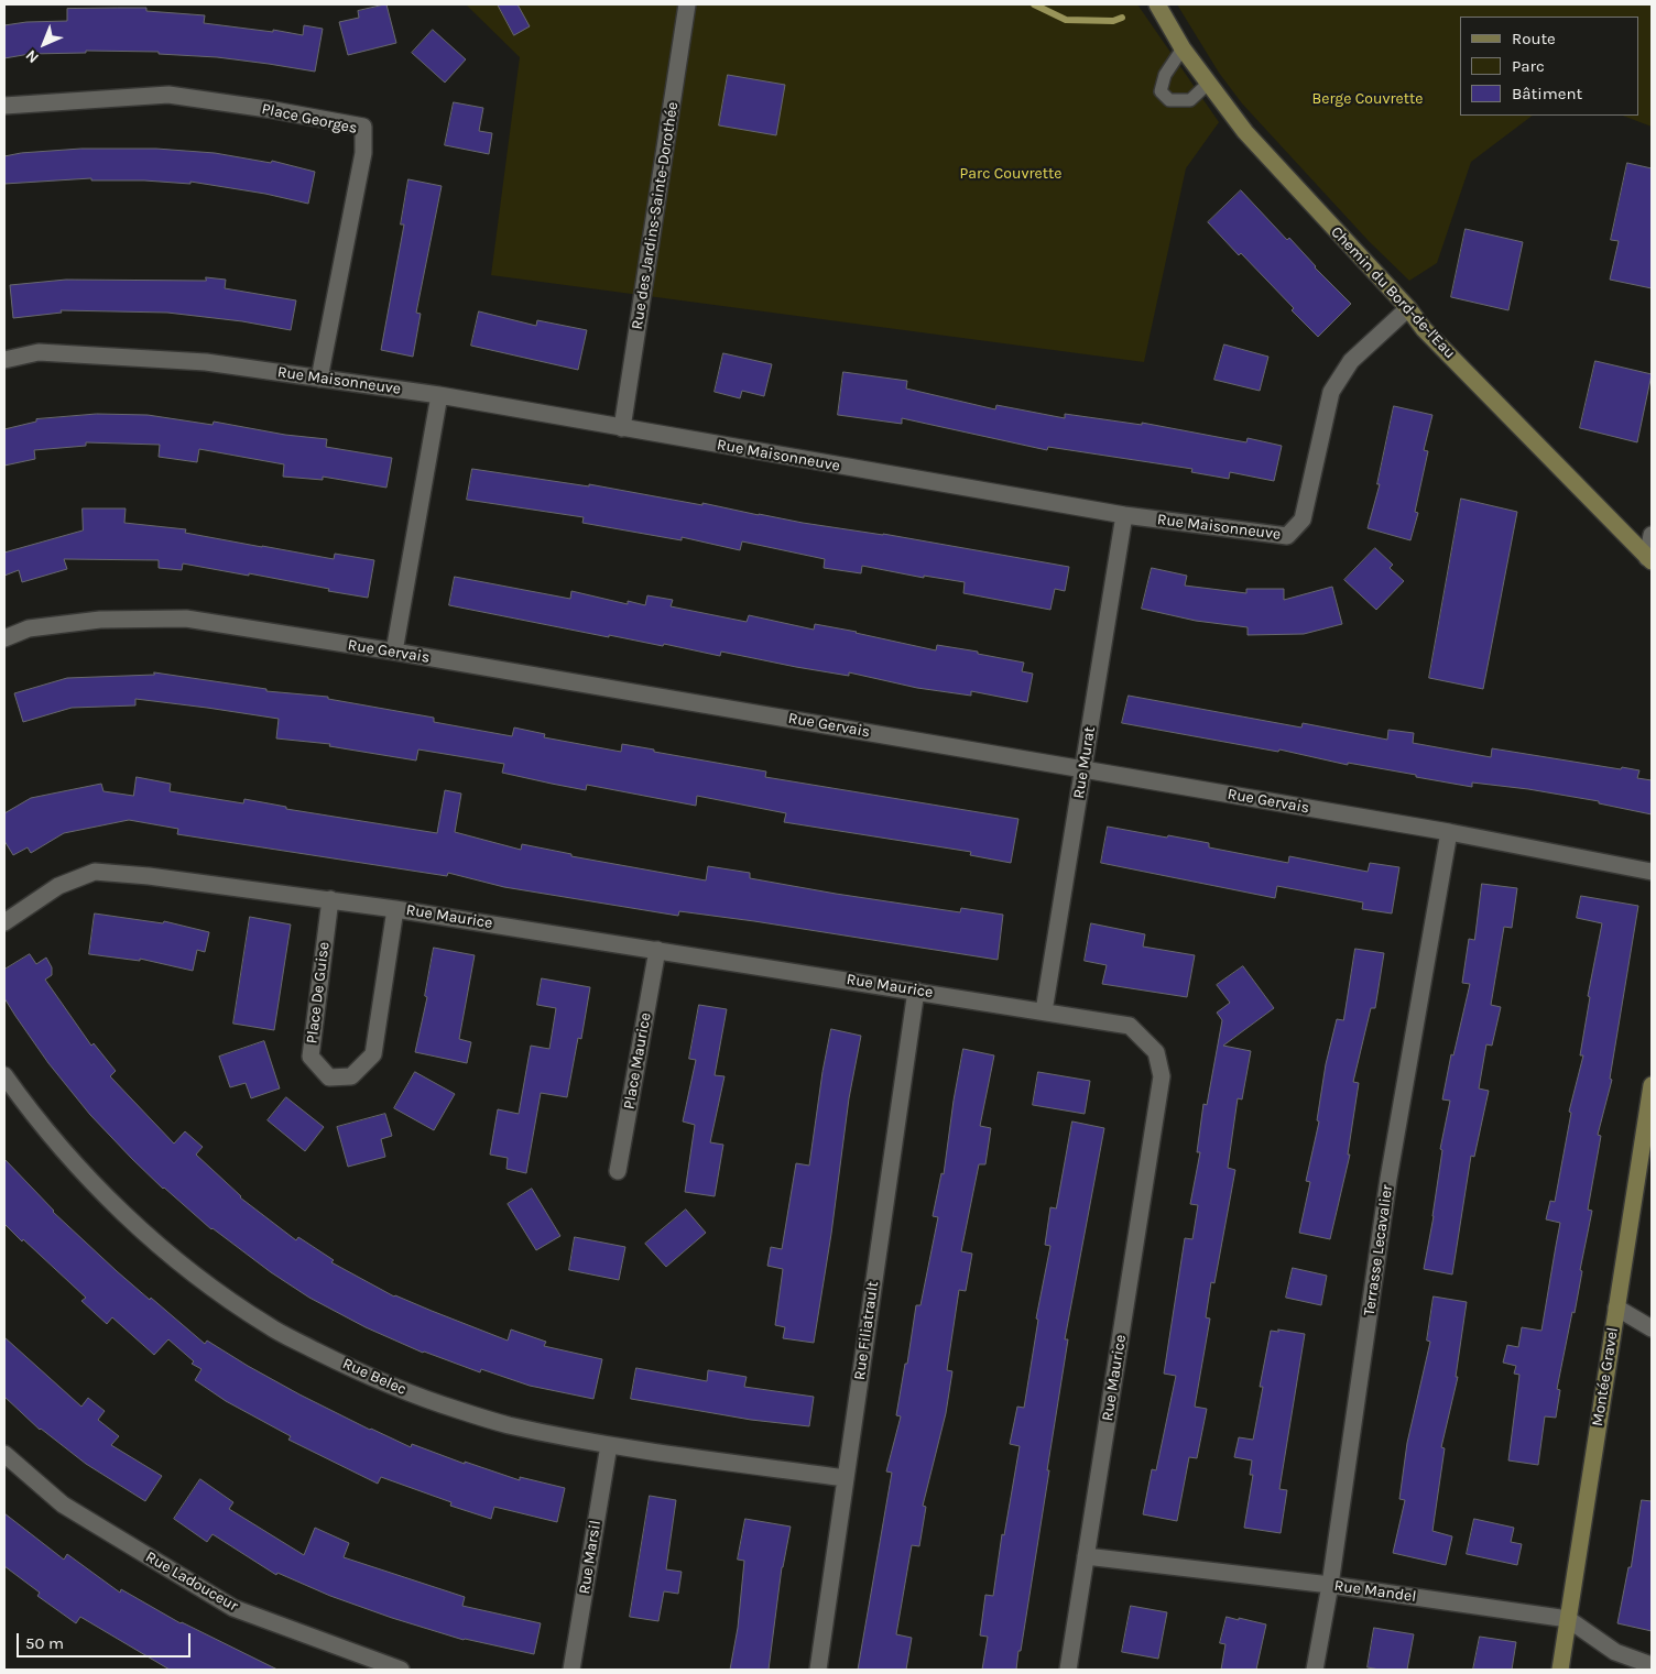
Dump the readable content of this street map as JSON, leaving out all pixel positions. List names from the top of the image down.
{
  "streets": {
    "street": [
      "Place Georges",
      "Rue des Jardins-Sainte-Dorothée",
      "Chemin du Bord-de-l'Eau",
      "Rue Maisonneuve",
      "Rue Gervais",
      "Rue Murat",
      "Rue Maurice",
      "Place De Guise",
      "Place Maurice",
      "Terrasse Lecavalier",
      "Rue Filiatrault",
      "Rue Belec",
      "Montée Gravel",
      "Rue Marsil",
      "Rue Ladouceur",
      "Rue Mandel"
    ]
  },
  "crossings": [
    ["Place Georges", "Rue Maisonneuve"],
    ["Rue des Jardins-Sainte-Dorothée", "Rue Maisonneuve"],
    ["Chemin du Bord-de-l'Eau", "Rue Maisonneuve"],
    ["Rue Maisonneuve", "Rue Murat"],
    ["Rue Gervais", "Rue Murat"],
    ["Rue Gervais", "Terrasse Lecavalier"],
    ["Rue Murat", "Rue Maurice"],
    ["Rue Maurice", "Place De Guise"],
    ["Rue Maurice", "Place Maurice"],
    ["Rue Maurice", "Rue Filiatrault"],
    ["Rue Maurice", "Rue Mandel"],
    ["Terrasse Lecavalier", "Rue Mandel"],
    ["Rue Filiatrault", "Rue Belec"],
    ["Rue Belec", "Rue Marsil"],
    ["Montée Gravel", "Rue Mandel"]
  ],
  "parks": ["Berge Couvrette", "Parc Couvrette"],
  "legend": ["Route", "Parc", "Bâtiment"],
  "scale_bar": "50 m",
  "north": "bottom left"
}
